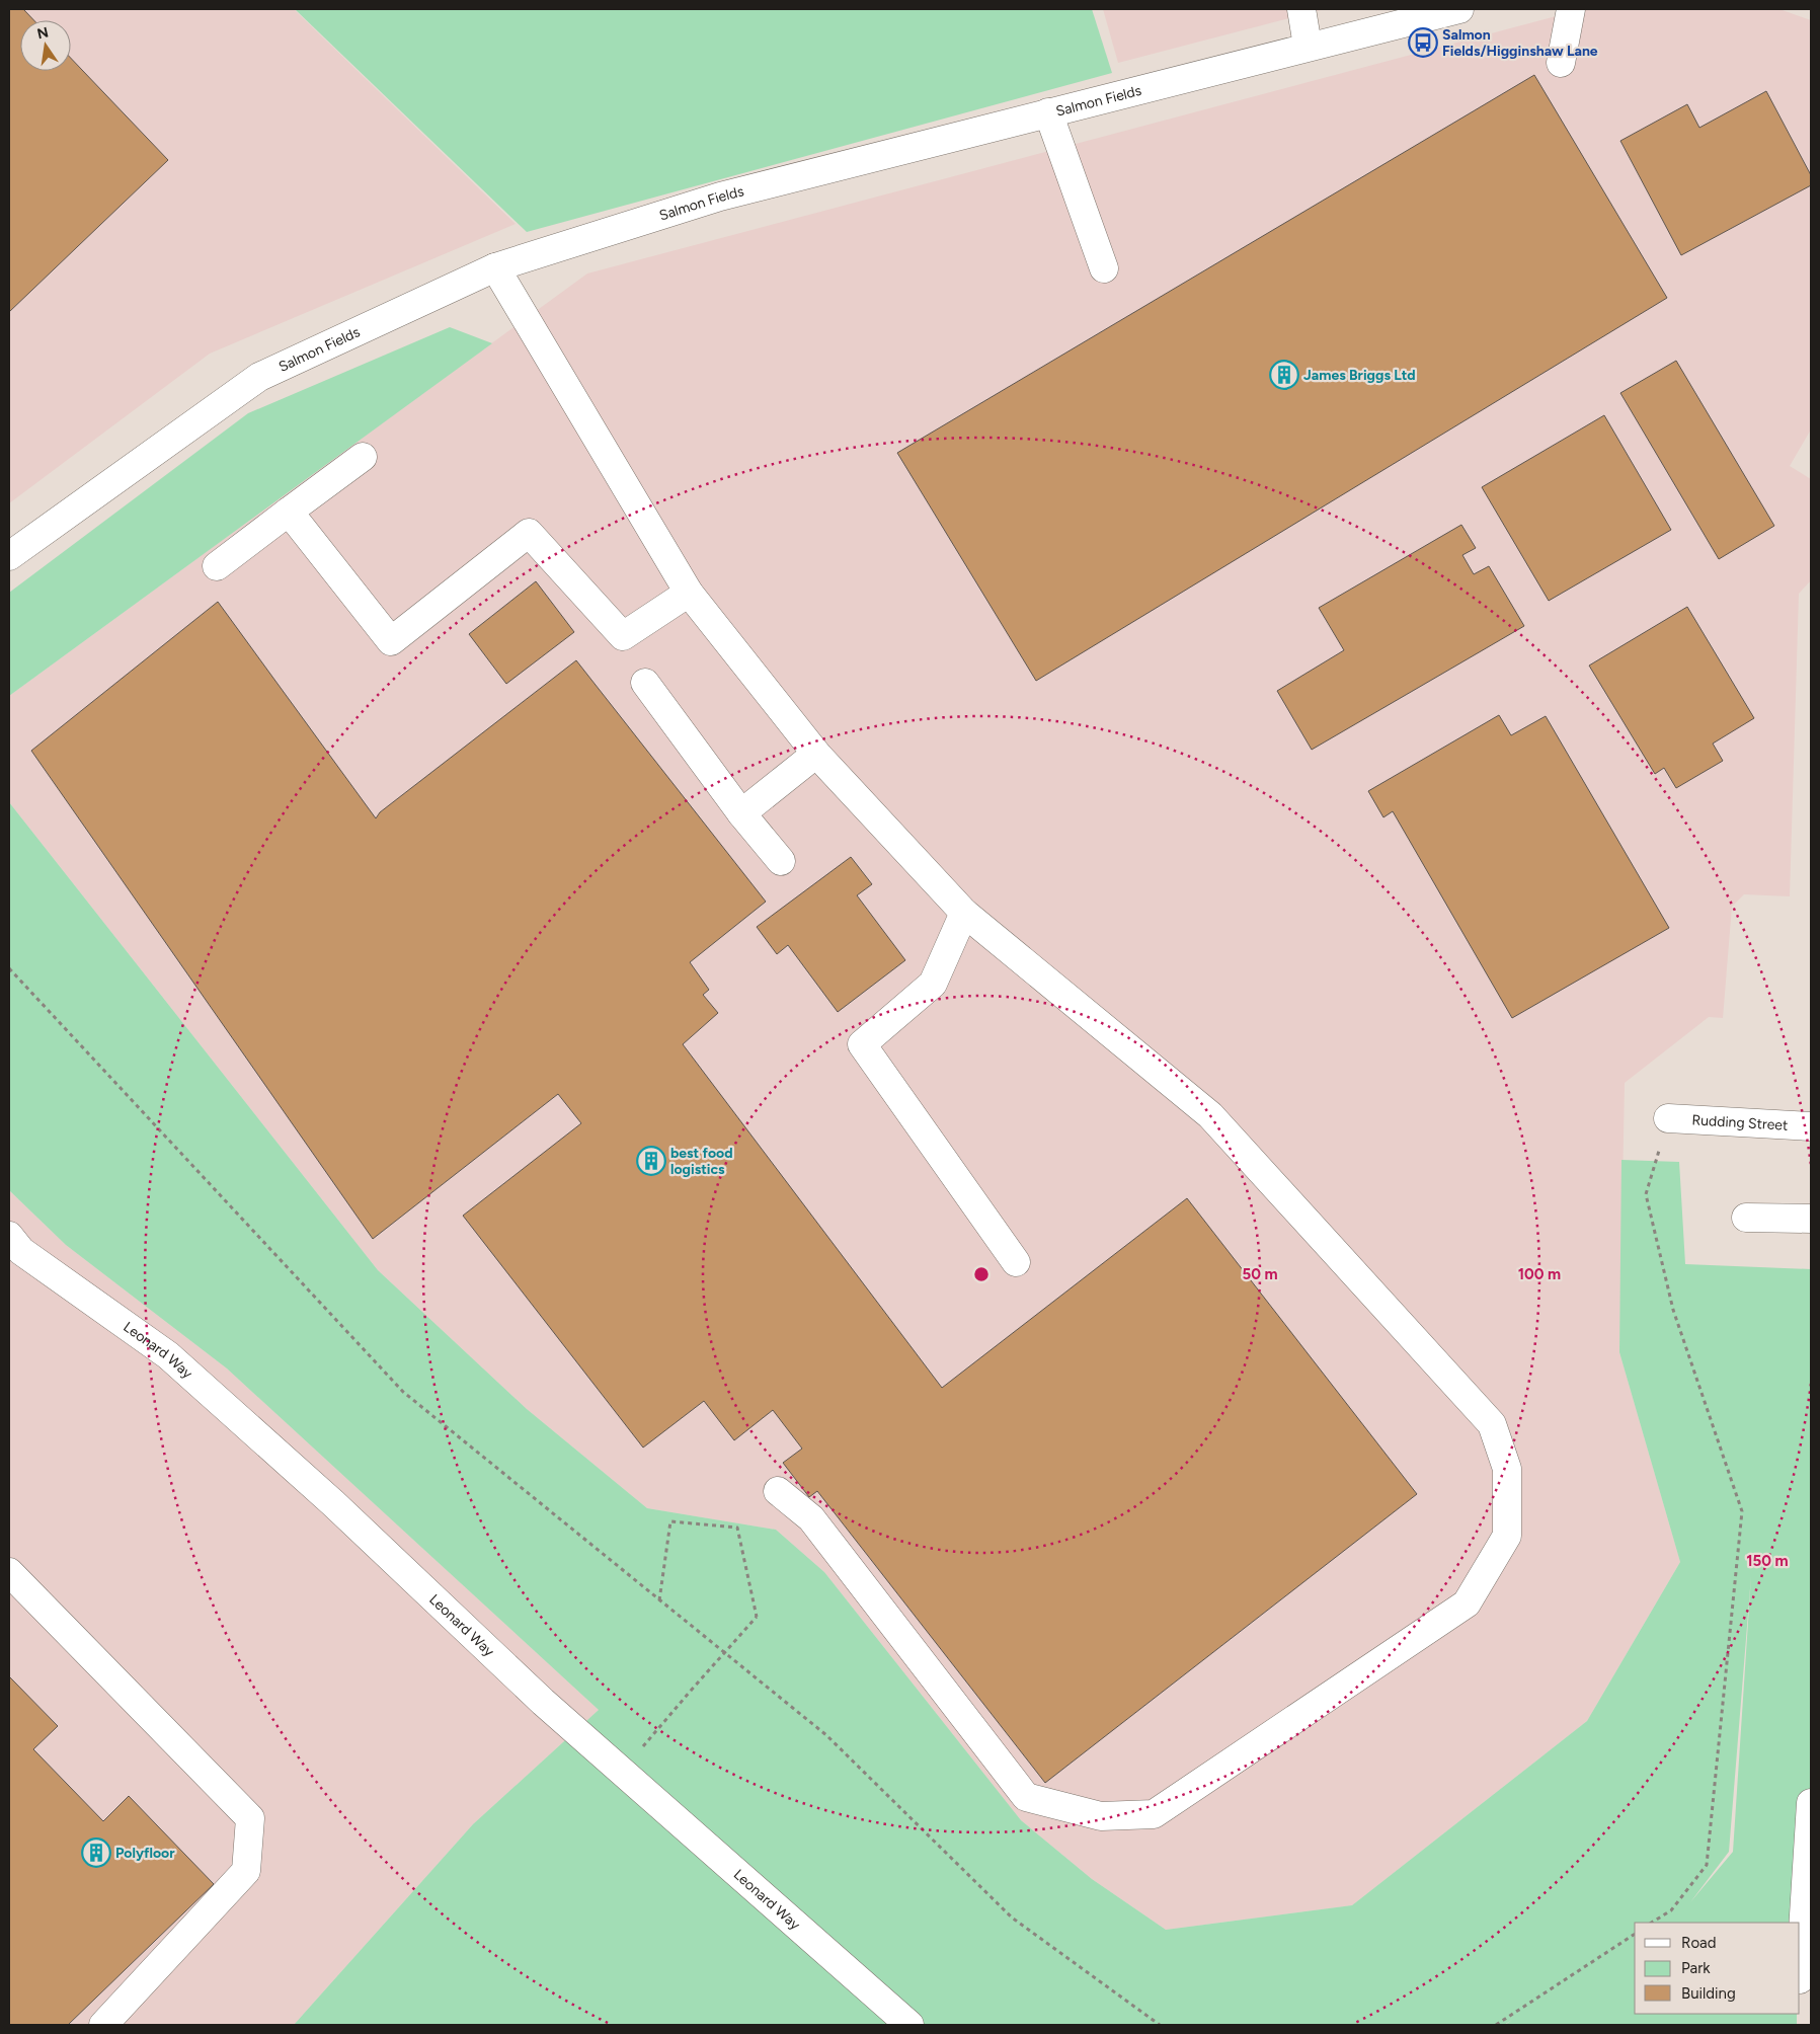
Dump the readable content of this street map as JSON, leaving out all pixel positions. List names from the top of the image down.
{
  "streets": {
    "street": ["Salmon Fields", "Rudding Street", "Leonard Way"]
  },
  "places": {
    "bus stop": ["Salmon Fields/Higginshaw Lane"],
    "building": ["James Briggs Ltd", "best food logistics", "Polyfloor"]
  },
  "legend": ["Road", "Park", "Building"],
  "north": "top",
  "rings": ["50 m", "100 m", "150 m"]
}
